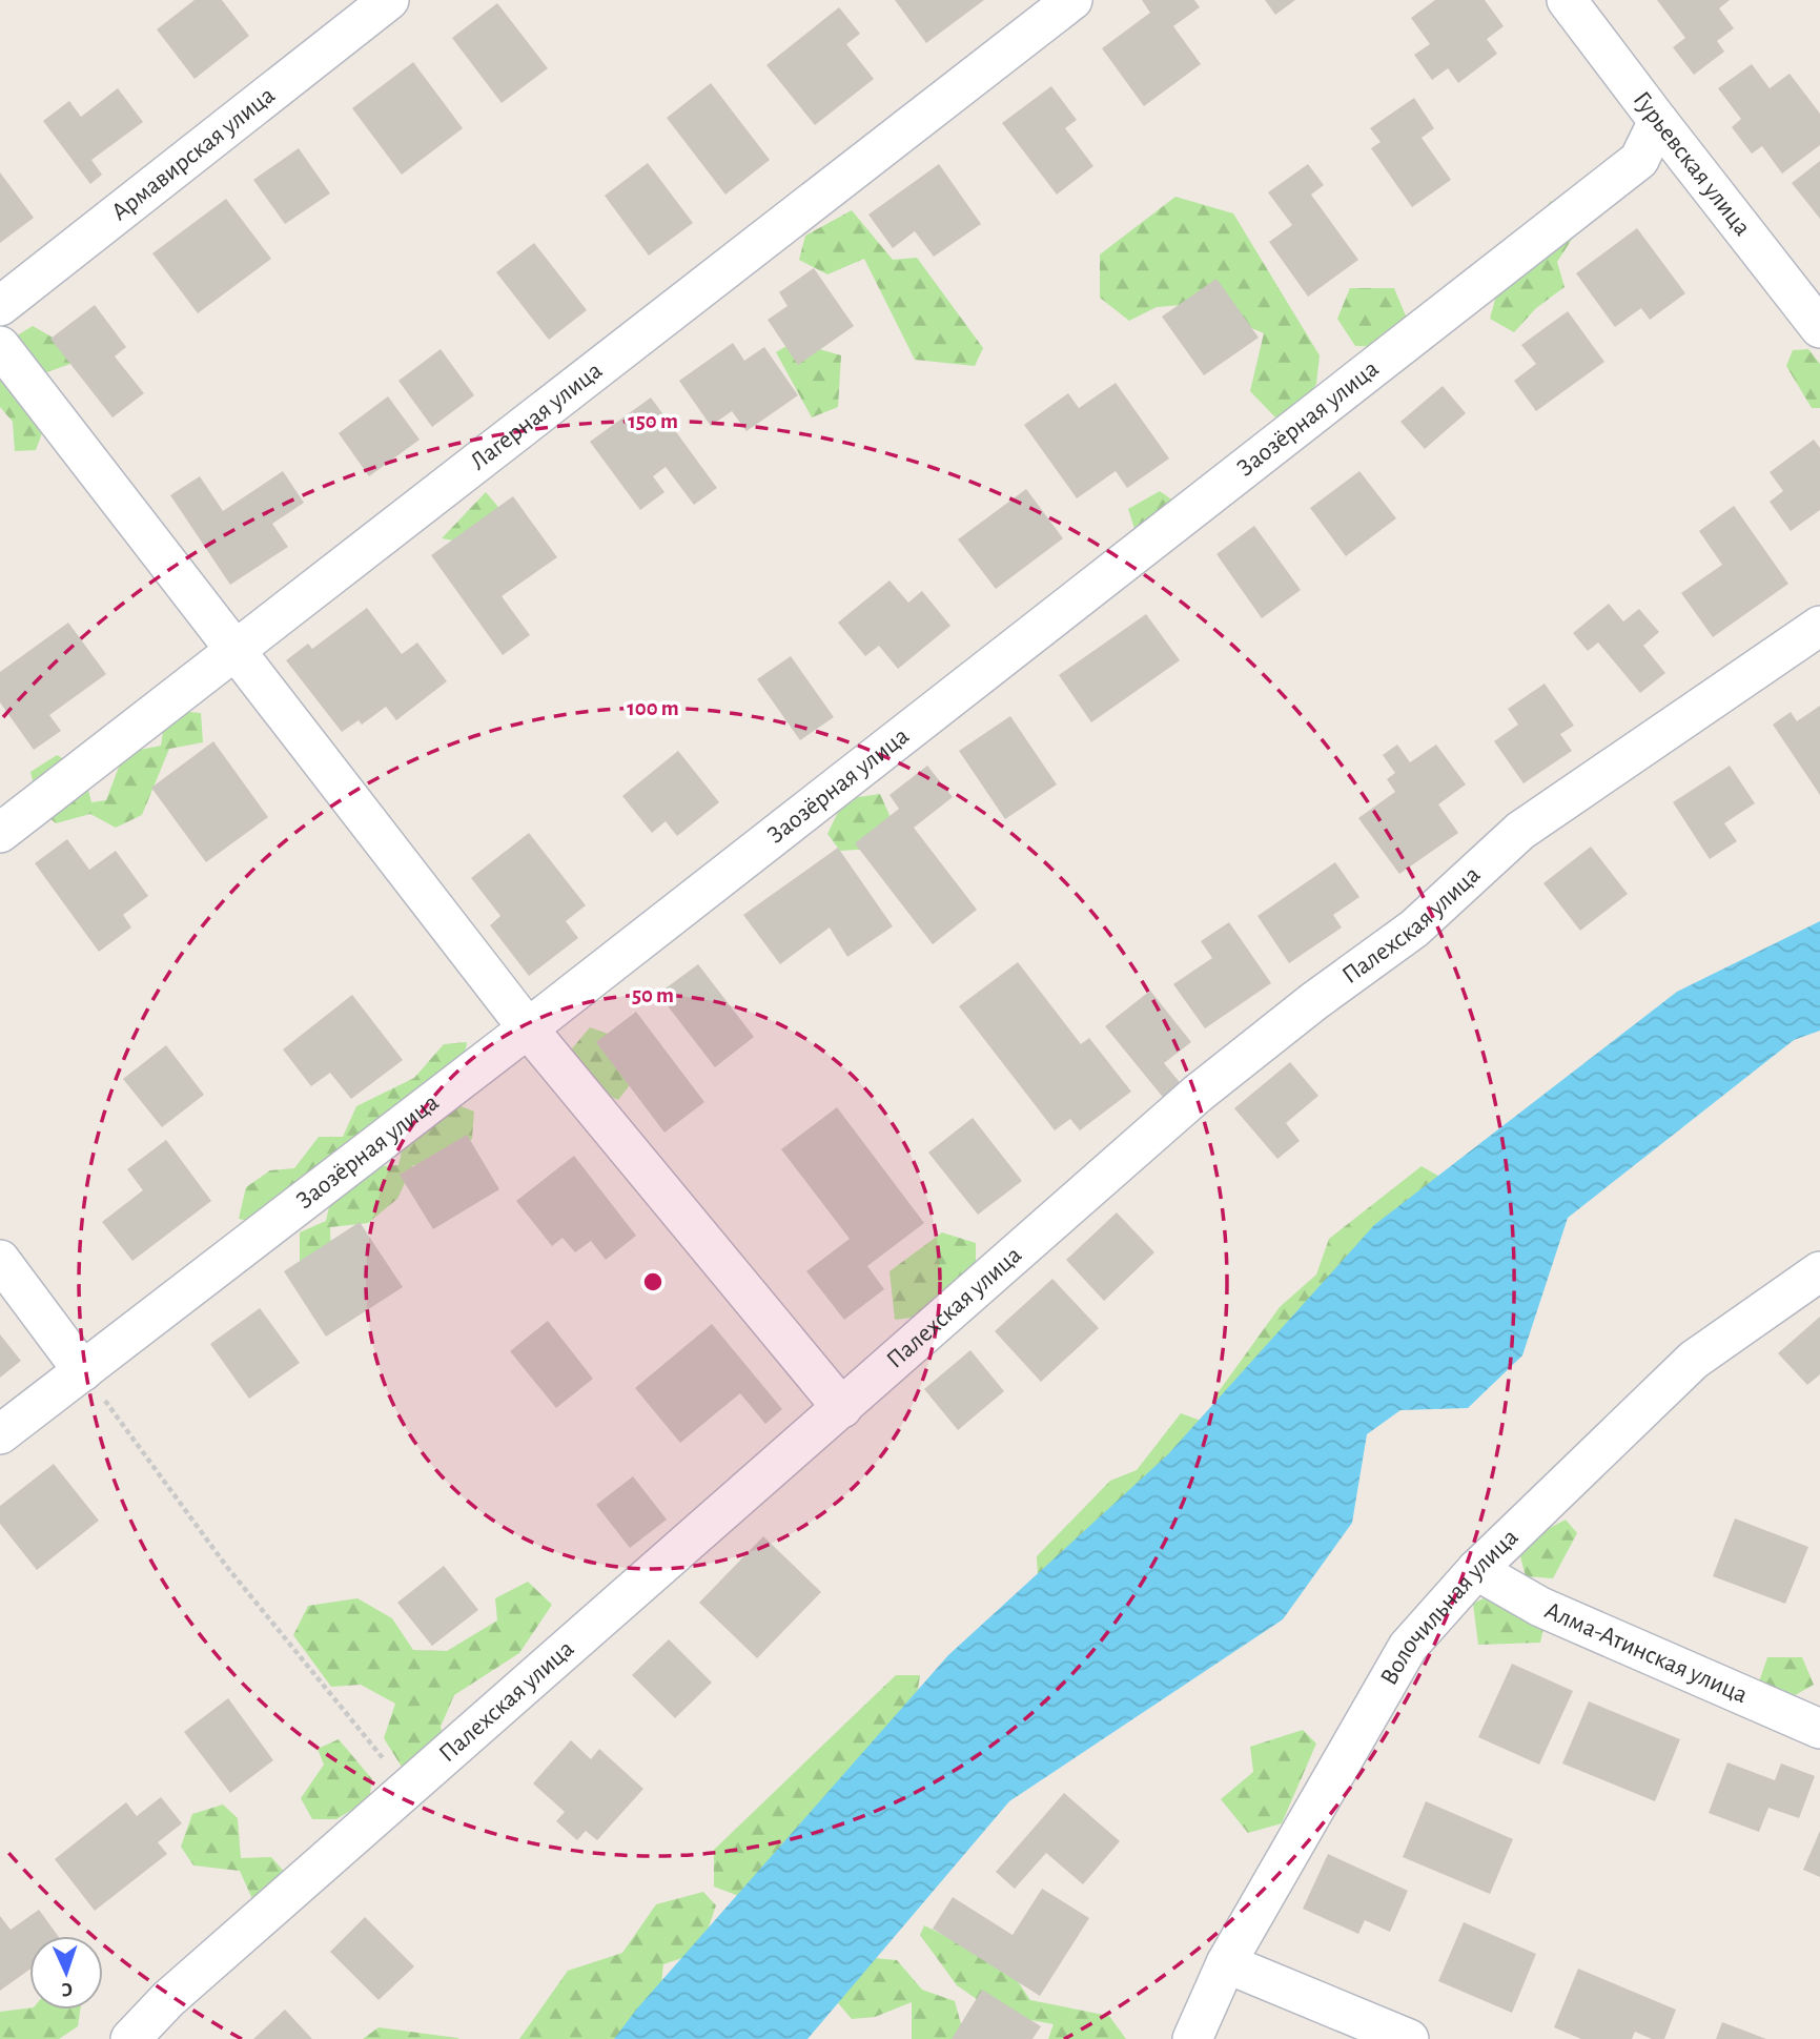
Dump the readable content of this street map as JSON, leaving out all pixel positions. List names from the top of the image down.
{
  "streets": {
    "street": [
      "Армавирская улица",
      "Гурьевская улица",
      "Лагерная улица",
      "Заозёрная улица",
      "Палехская улица",
      "Волочильная улица",
      "Алма-Атинская улица"
    ]
  },
  "crossings": [
    ["Гурьевская улица", "Заозёрная улица"],
    ["Волочильная улица", "Алма-Атинская улица"]
  ],
  "north": "bottom",
  "rings": ["150 m", "100 m", "50 m"]
}
